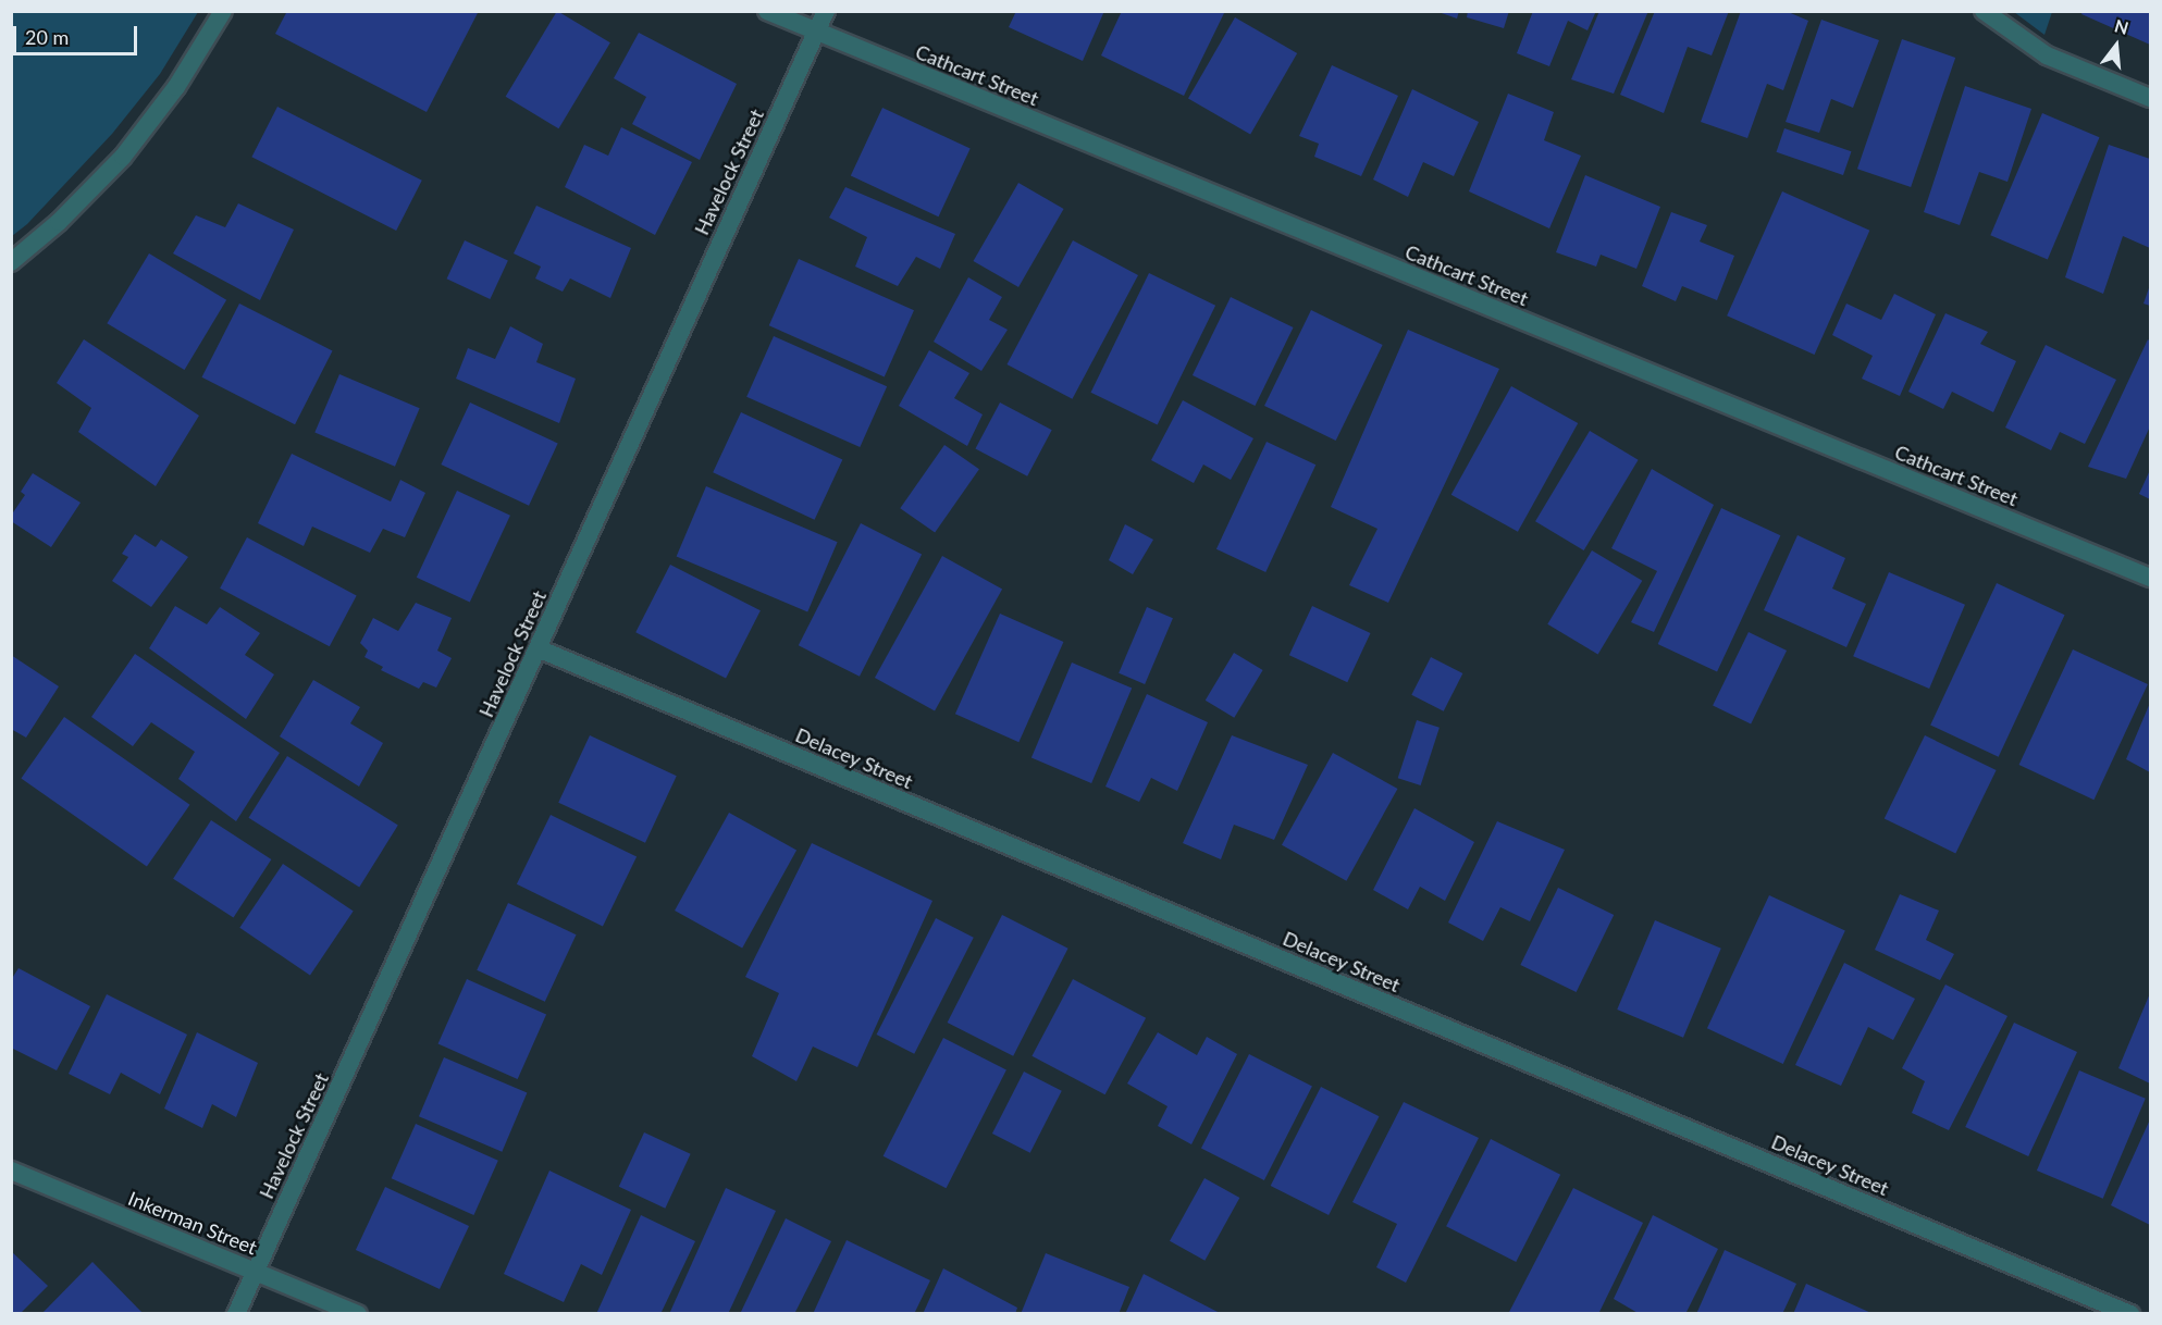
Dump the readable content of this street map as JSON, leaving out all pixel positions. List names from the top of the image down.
{
  "streets": {
    "street": [
      "Cathcart Street",
      "Havelock Street",
      "Delacey Street",
      "Inkerman Street"
    ]
  },
  "crossings": [
    ["Cathcart Street", "Havelock Street"],
    ["Havelock Street", "Delacey Street"],
    ["Havelock Street", "Inkerman Street"]
  ],
  "scale_bar": "20 m",
  "north": "top"
}
